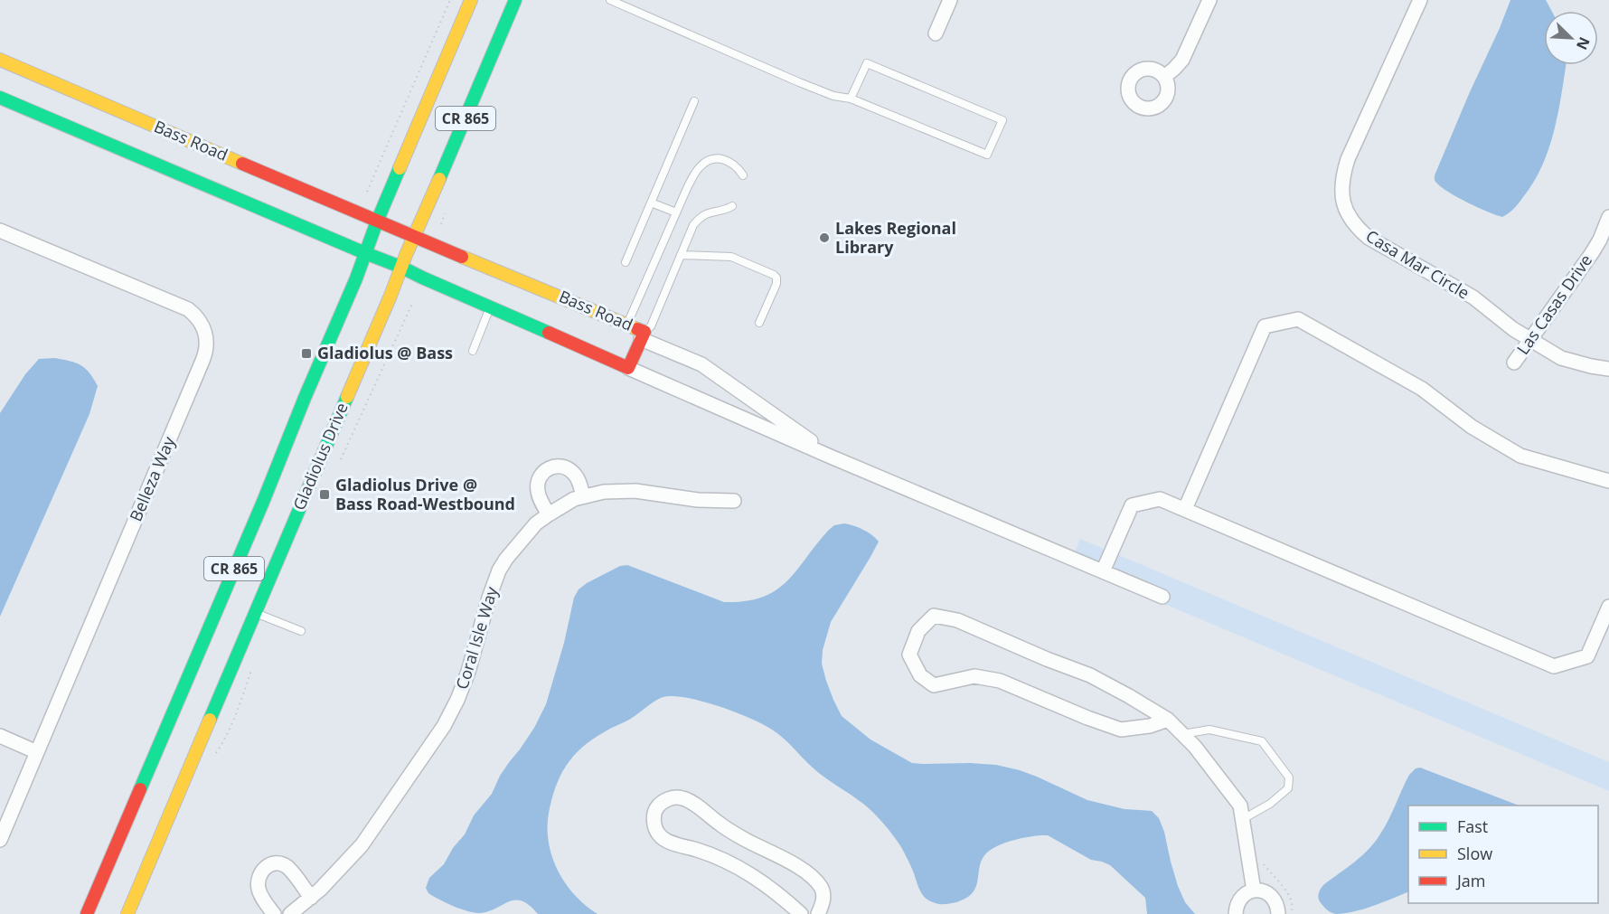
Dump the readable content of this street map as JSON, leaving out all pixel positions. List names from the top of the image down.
{
  "streets": {
    "main road": ["CR 865", "Bass Road", "Gladiolus Drive"],
    "street": [
      "Casa Mar Circle",
      "Las Casas Drive",
      "Belleza Way",
      "Coral Isle Way"
    ]
  },
  "crossings": [
    ["CR 865", "Bass Road"],
    ["Bass Road", "Gladiolus Drive"],
    ["Casa Mar Circle", "Las Casas Drive"]
  ],
  "places": {
    "other": ["Lakes Regional Library"],
    "transit": ["Gladiolus @ Bass", "Gladiolus Drive @ Bass Road-Westbound"]
  },
  "legend": ["Fast", "Slow", "Jam"],
  "north": "bottom right"
}
